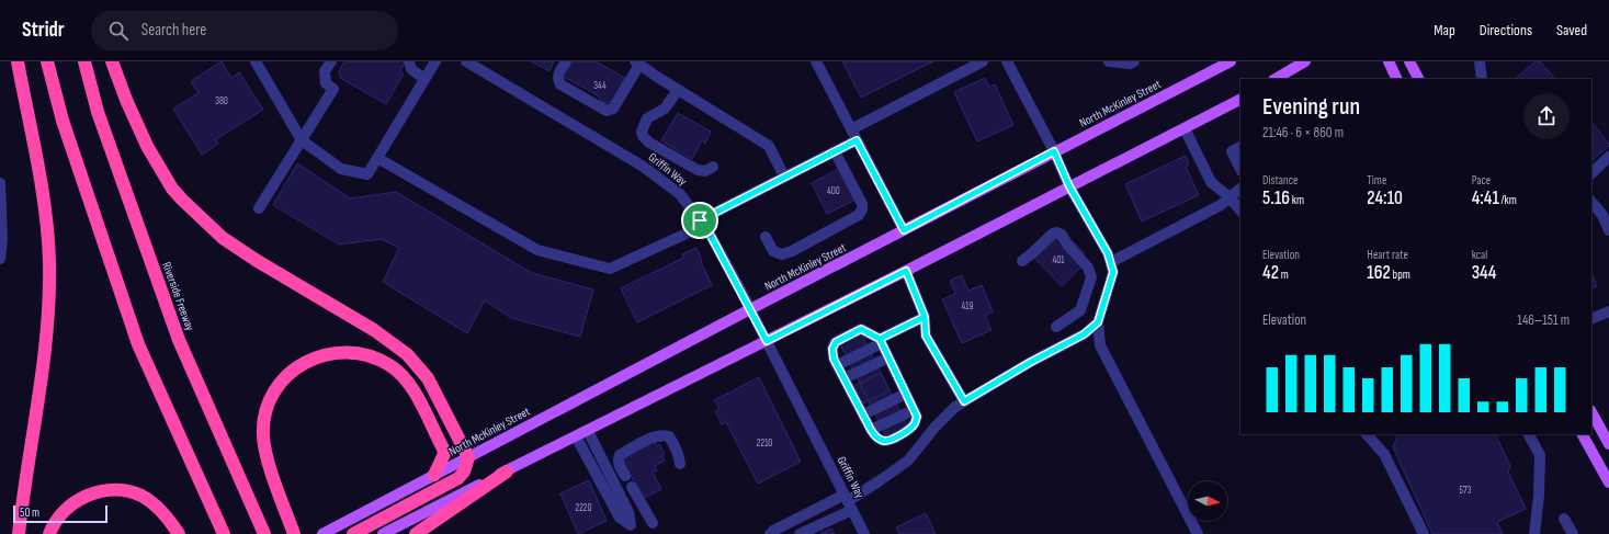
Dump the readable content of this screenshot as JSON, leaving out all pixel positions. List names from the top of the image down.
{
  "streets": {
    "highway": ["Riverside Freeway"],
    "main road": ["North McKinley Street"],
    "street": ["Griffin Way"]
  },
  "crossings": [
    ["North McKinley Street", "Griffin Way"]
  ],
  "house_numbers": [
    "344",
    "380",
    "400",
    "401",
    "419",
    "2210",
    "573",
    "2220"
  ],
  "scale_bar": "50 m",
  "north": "right",
  "page": {
    "header": "Stridr",
    "search": "Search here",
    "nav": ["Map", "Directions", "Saved"],
    "heading": ["Evening run", "21:46 · 6 × 860 m"],
    "stats": [
      ["Distance", "5.16 km"],
      ["Time", "24:10"],
      ["Pace", "4:41 /km"],
      ["Elevation", "42 m"],
      ["Heart rate", "162 bpm"],
      ["kcal", "344"]
    ],
    "chart": ["Elevation", "146–151 m"],
    "scale": "50 m"
  }
}
